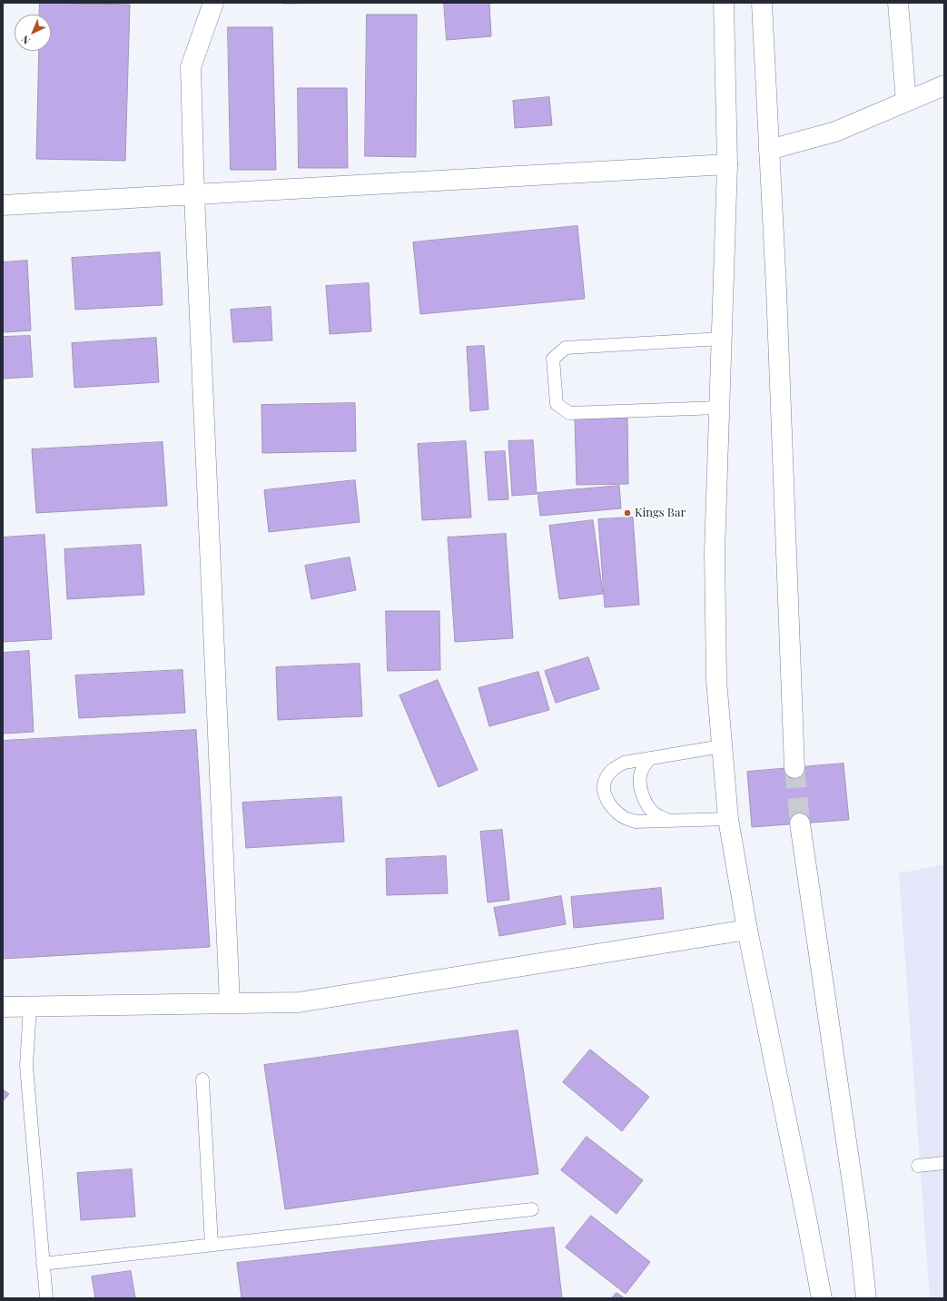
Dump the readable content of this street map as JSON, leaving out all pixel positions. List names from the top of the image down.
{
  "places": ["Kings Bar"],
  "north": "bottom left"
}
